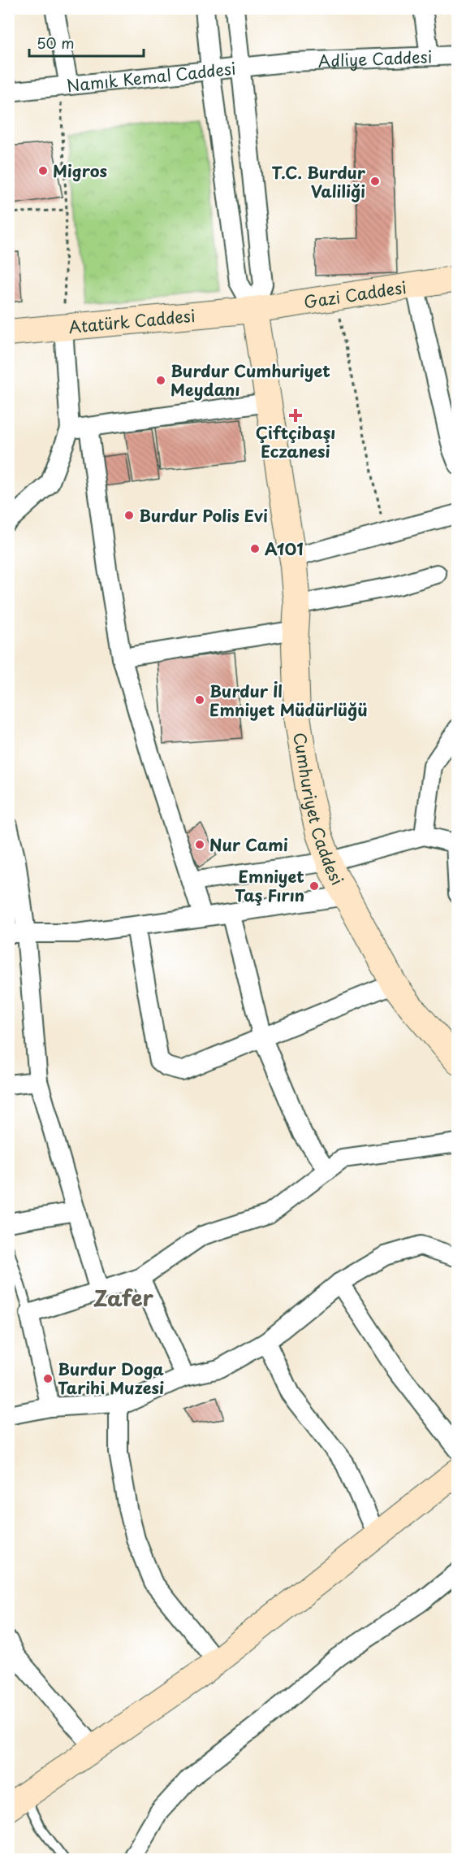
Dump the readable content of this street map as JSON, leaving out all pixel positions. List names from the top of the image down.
{
  "streets": {
    "main road": ["Gazi Caddesi", "Atatürk Caddesi", "Cumhuriyet Caddesi"],
    "street": ["Adliye Caddesi", "Namık Kemal Caddesi"]
  },
  "crossings": [
    ["Adliye Caddesi", "Namık Kemal Caddesi"],
    ["Gazi Caddesi", "Atatürk Caddesi"],
    ["Gazi Caddesi", "Cumhuriyet Caddesi"],
    ["Atatürk Caddesi", "Cumhuriyet Caddesi"]
  ],
  "districts": ["Zafer"],
  "places": {
    "other": [
      "Migros",
      "T.C. Burdur Valiliği",
      "Burdur Cumhuriyet Meydanı",
      "Burdur Polis Evi",
      "A101",
      "Burdur İl Emniyet Müdürlüğü",
      "Nur Cami",
      "Emniyet Taş Fırın",
      "Burdur Doga Tarihi Muzesi"
    ],
    "health": ["Çiftçibaşı Eczanesi"]
  },
  "scale_bar": "50 m"
}
